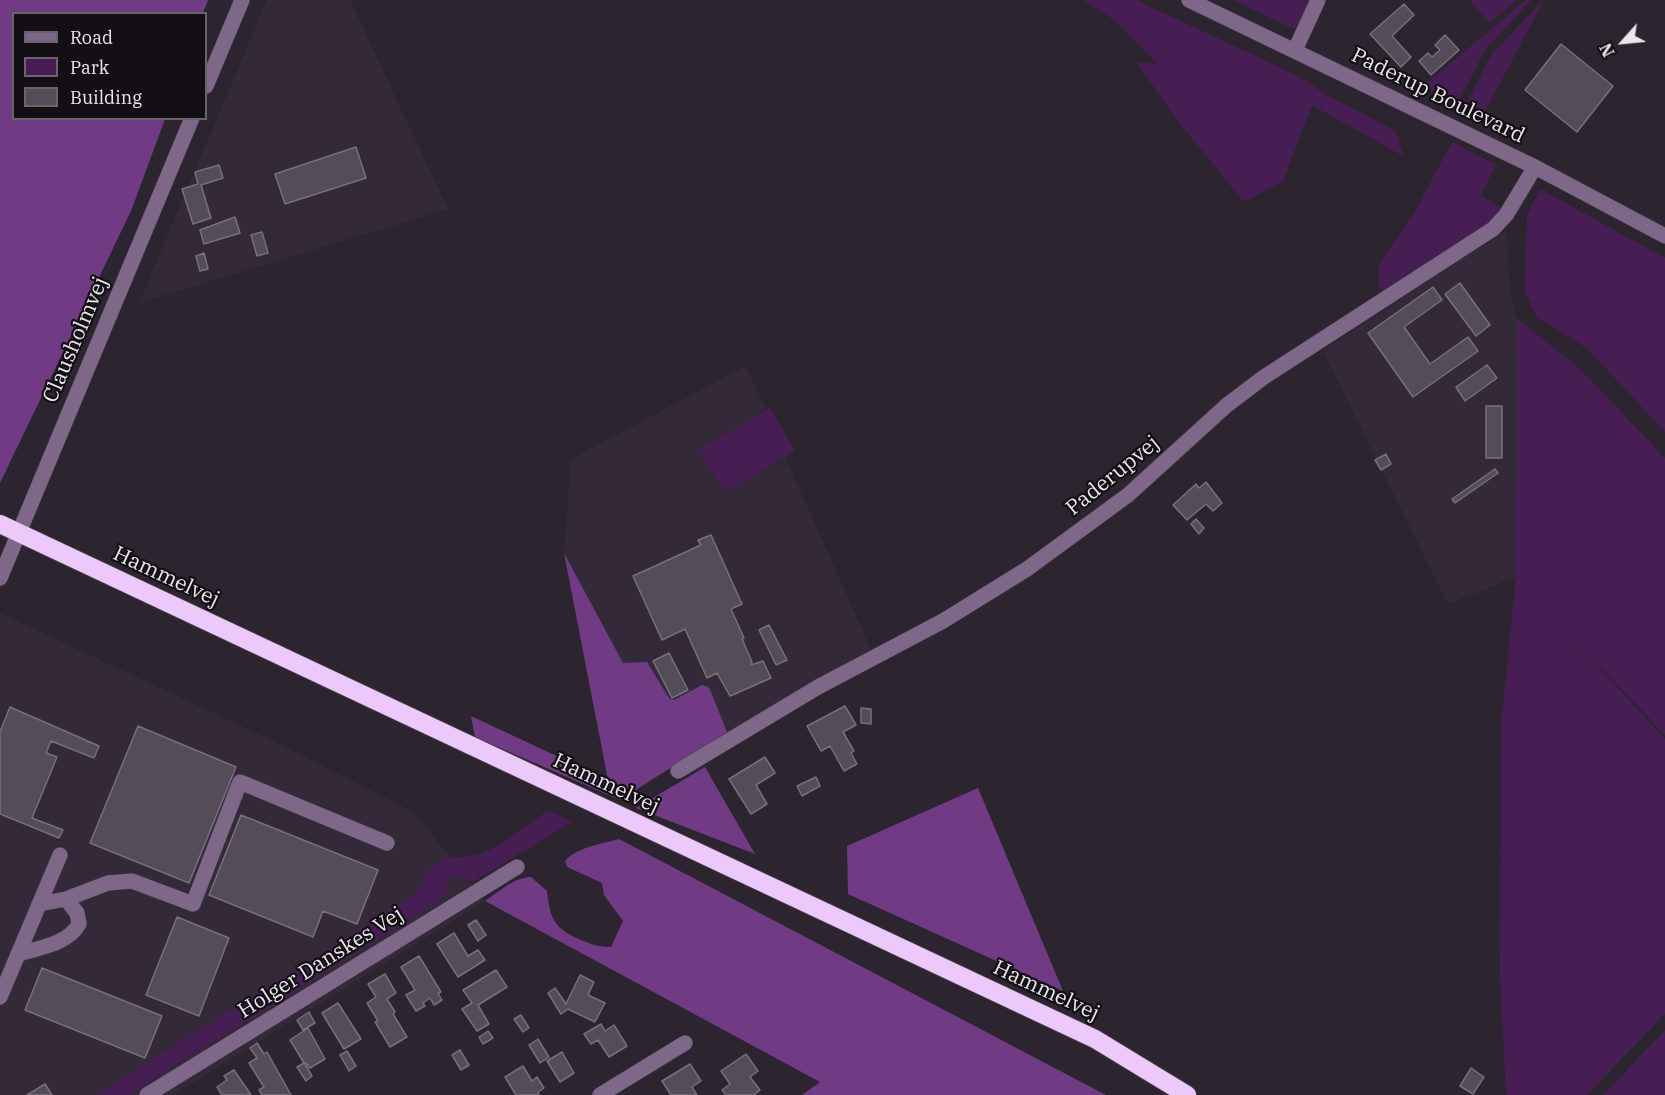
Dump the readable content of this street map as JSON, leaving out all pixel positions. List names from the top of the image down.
{
  "streets": {
    "highway": ["Hammelvej"],
    "street": [
      "Paderup Boulevard",
      "Clausholmvej",
      "Paderupvej",
      "Holger Danskes Vej"
    ]
  },
  "crossings": [
    ["Paderup Boulevard", "Paderupvej"],
    ["Clausholmvej", "Hammelvej"]
  ],
  "legend": ["Road", "Park", "Building"],
  "north": "bottom left"
}
